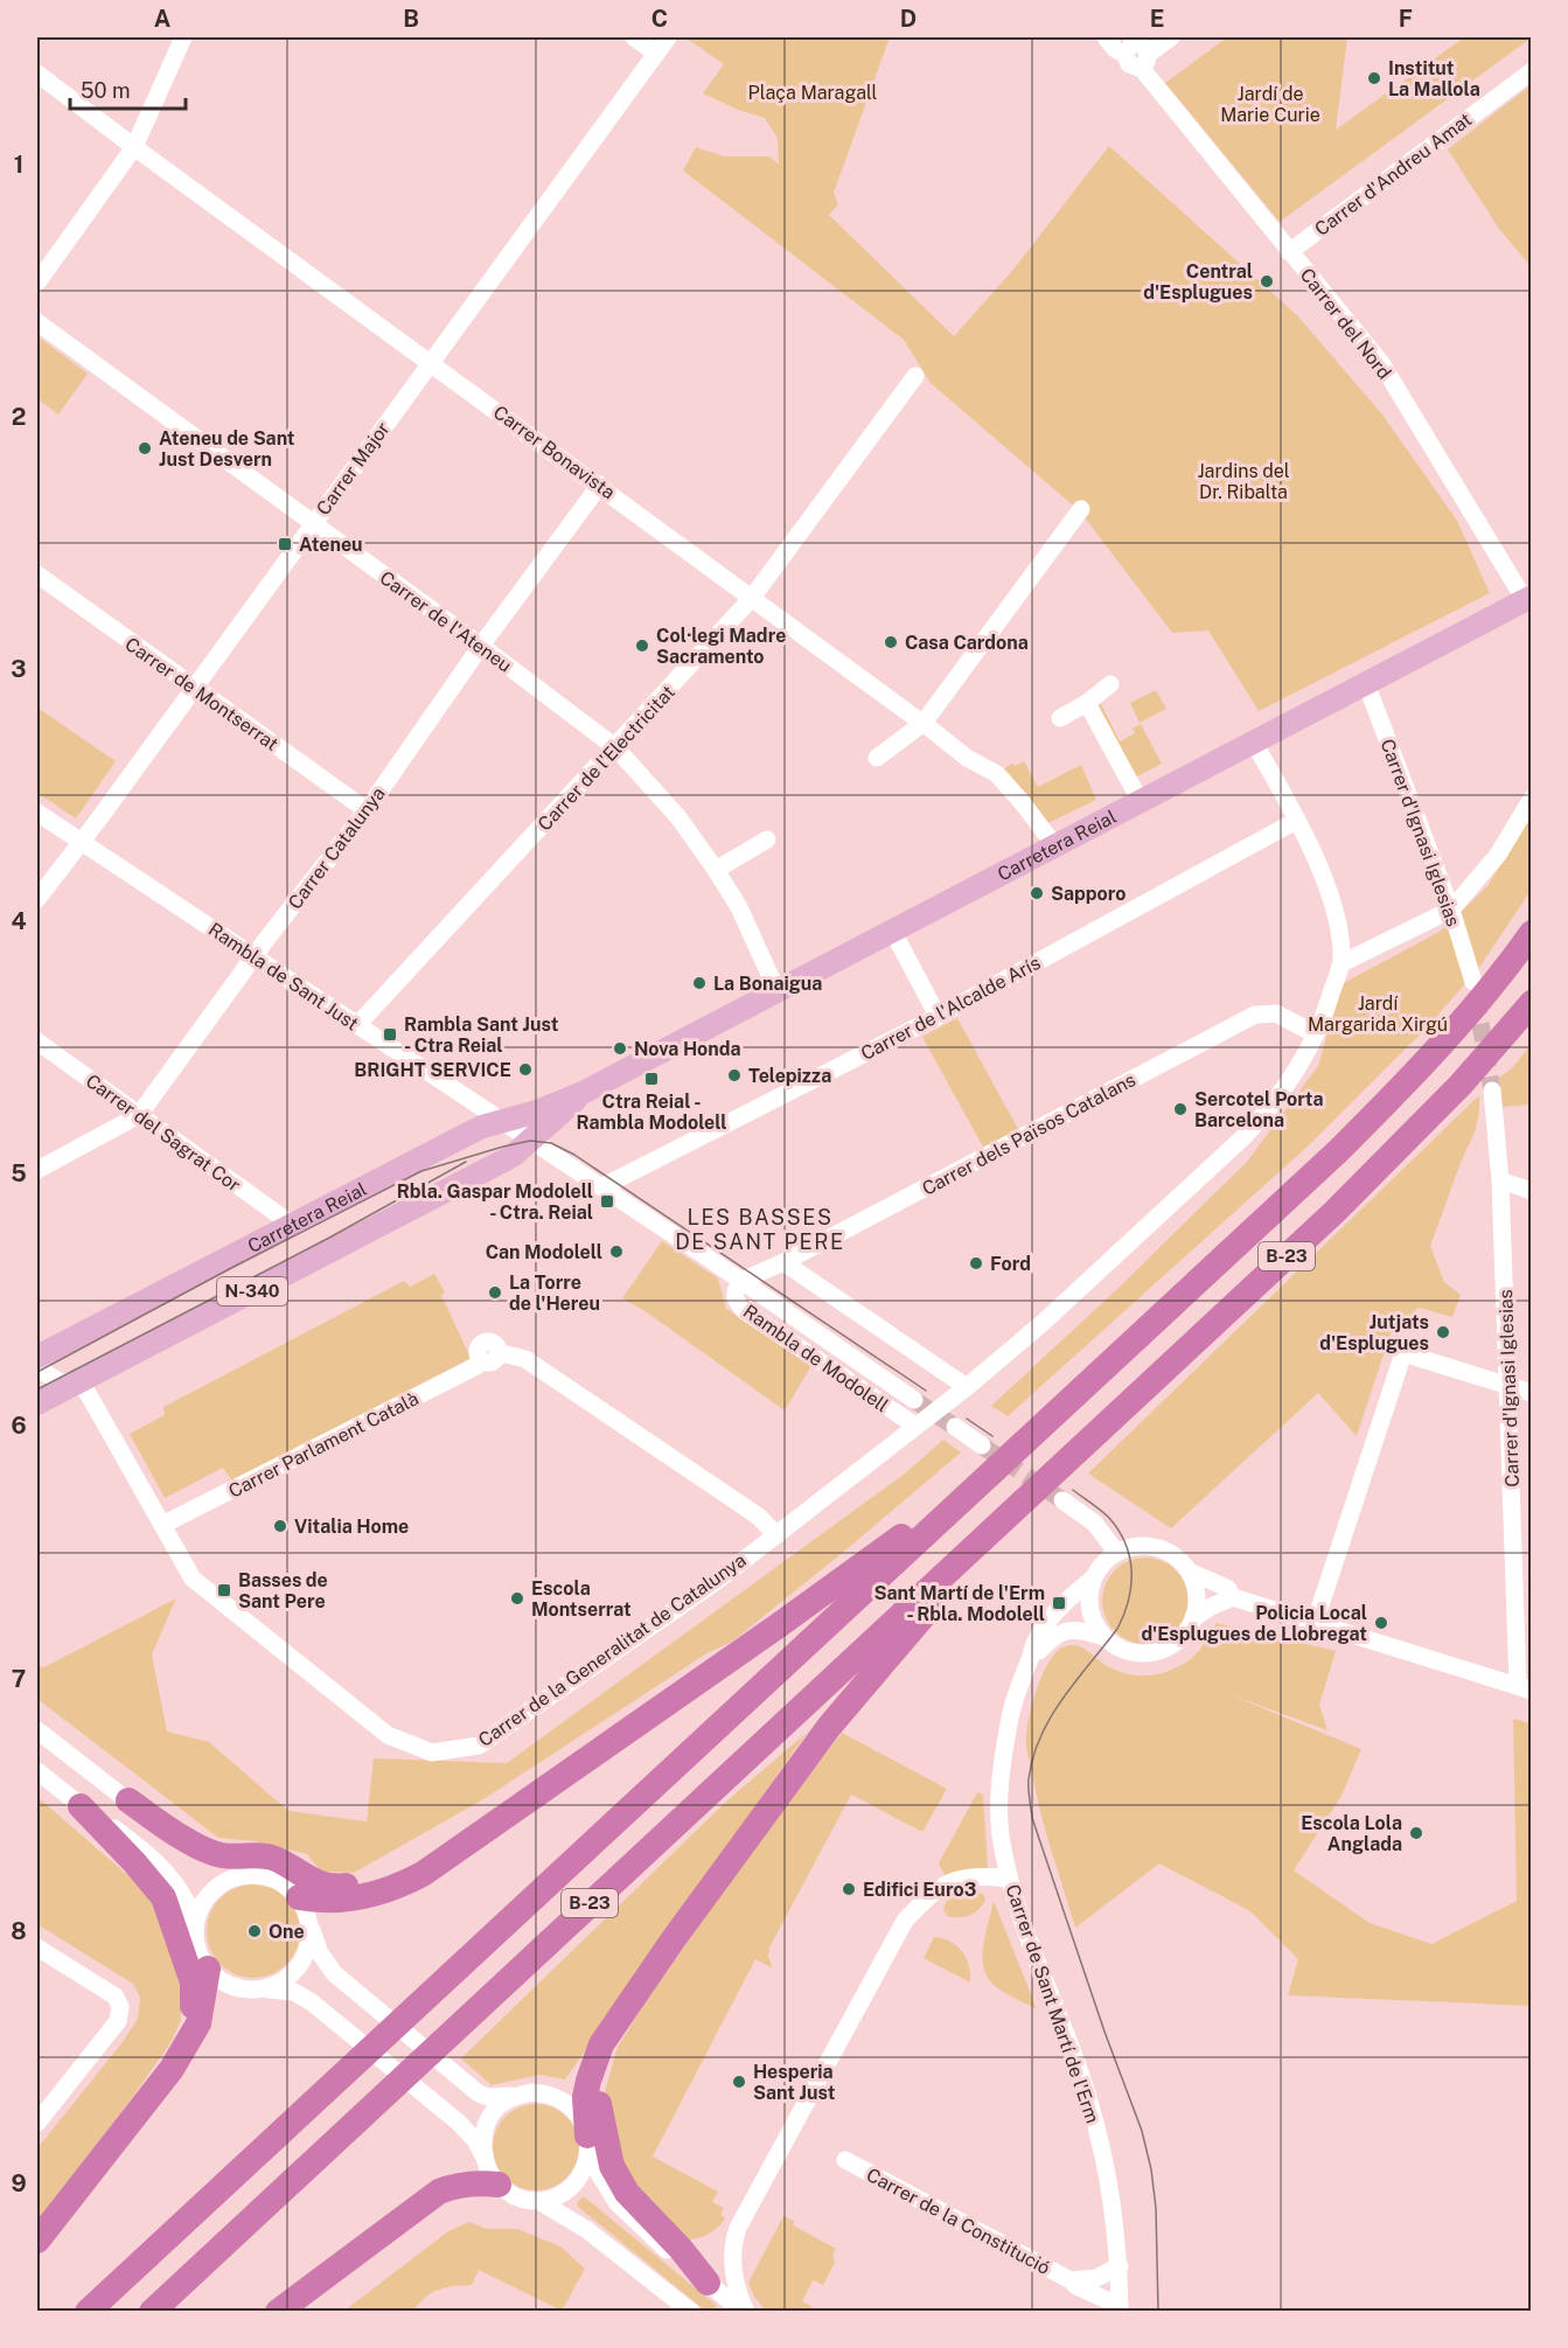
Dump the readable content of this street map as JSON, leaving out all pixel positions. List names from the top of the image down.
{
  "streets": {
    "highway": ["B-23"],
    "main road": ["Carretera Reial", "N-340"],
    "street": [
      "Carrer d'Andreu Amat",
      "Carrer del Nord",
      "Carrer Bonavista",
      "Carrer Major",
      "Carrer de l'Ateneu",
      "Carrer de Montserrat",
      "Carrer de l'Electricitat",
      "Carrer d'Ignasi Iglesias",
      "Carrer Catalunya",
      "Rambla de Sant Just",
      "Carrer de l'Alcalde Arís",
      "Carrer del Sagrat Cor",
      "Carrer dels Països Catalans",
      "Rambla de Modolell",
      "Carrer Parlament Català",
      "Carrer de la Generalitat de Catalunya",
      "Carrer de Sant Martí de l'Erm",
      "Carrer de la Constitució"
    ]
  },
  "crossings": [
    ["Carrer d'Andreu Amat", "Carrer del Nord"],
    ["Carrer del Nord", "Carretera Reial"],
    ["Carrer Bonavista", "Carrer Major"],
    ["Carrer Bonavista", "Carrer de l'Electricitat"],
    ["Carrer Bonavista", "Carretera Reial"],
    ["Carrer Bonavista", "Carrer Catalunya"],
    ["Carrer Major", "Carrer de l'Ateneu"],
    ["Carrer Major", "Carrer de Montserrat"],
    ["Carrer Major", "Rambla de Sant Just"],
    ["Carrer de l'Ateneu", "Carrer de l'Electricitat"],
    ["Carrer de l'Ateneu", "Carretera Reial"],
    ["Carrer de l'Ateneu", "Carrer Catalunya"],
    ["Carrer de Montserrat", "Carrer Catalunya"],
    ["Carrer de l'Electricitat", "Rambla de Sant Just"],
    ["Carrer d'Ignasi Iglesias", "Carretera Reial"],
    ["Carretera Reial", "Rambla de Sant Just"],
    ["Carretera Reial", "Carrer del Sagrat Cor"],
    ["Carretera Reial", "Rambla de Modolell"],
    ["Carretera Reial", "Carrer de la Generalitat de Catalunya"],
    ["Carrer Catalunya", "Rambla de Sant Just"],
    ["Carrer Catalunya", "Carrer del Sagrat Cor"],
    ["Rambla de Sant Just", "Rambla de Modolell"],
    ["Carrer de l'Alcalde Arís", "Rambla de Modolell"],
    ["Carrer dels Països Catalans", "Rambla de Modolell"],
    ["Carrer dels Països Catalans", "Carrer de la Generalitat de Catalunya"],
    ["Rambla de Modolell", "Carrer de la Generalitat de Catalunya"],
    ["Carrer Parlament Català", "Carrer de la Generalitat de Catalunya"],
    ["Carrer de Sant Martí de l'Erm", "Carrer de la Constitució"]
  ],
  "districts": ["LES BASSES DE SANT PERE"],
  "parks": [
    "Plaça Maragall",
    "Jardí de Marie Curie",
    "Jardins del Dr. Ribalta",
    "Jardí Margarida Xirgú"
  ],
  "places": {
    "other": [
      "Institut La Mallola",
      "Central d'Esplugues",
      "Ateneu de Sant Just Desvern",
      "Casa Cardona",
      "Col·legi Madre Sacramento",
      "Sapporo",
      "La Bonaigua",
      "Nova Honda",
      "BRIGHT SERVICE",
      "Telepizza",
      "Sercotel Porta Barcelona",
      "Can Modolell",
      "Ford",
      "La Torre de l'Hereu",
      "Jutjats d'Esplugues",
      "Vitalia Home",
      "Escola Montserrat",
      "Policia Local d'Esplugues de Llobregat",
      "Escola Lola Anglada",
      "Edifici Euro3",
      "One",
      "Hesperia Sant Just"
    ],
    "transit": [
      "Ateneu",
      "Rambla Sant Just - Ctra Reial",
      "Ctra Reial - Rambla Modolell",
      "Rbla. Gaspar Modolell - Ctra. Reial",
      "Basses de Sant Pere",
      "Sant Martí de l'Erm - Rbla. Modolell"
    ]
  },
  "scale_bar": "50 m",
  "grid": {
    "columns": [
      "A",
      "B",
      "C",
      "D",
      "E",
      "F"
    ],
    "rows": [
      "1",
      "2",
      "3",
      "4",
      "5",
      "6",
      "7",
      "8",
      "9"
    ]
  }
}
